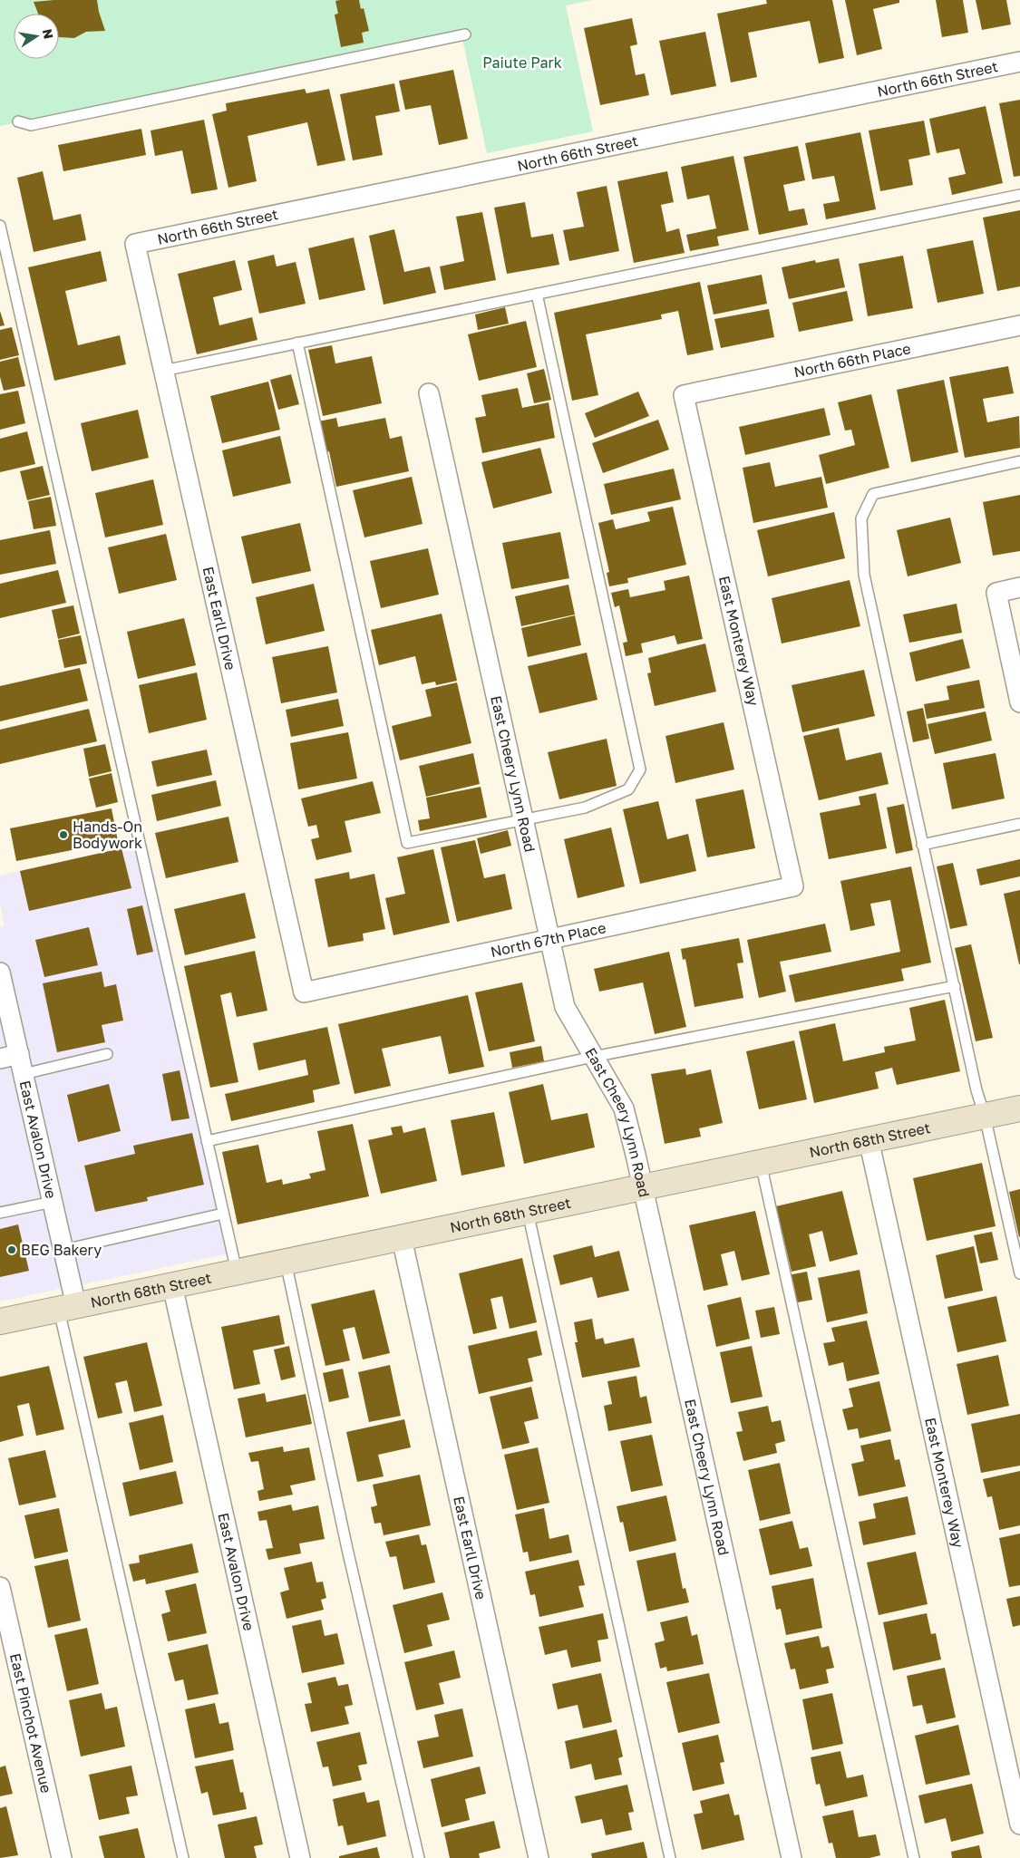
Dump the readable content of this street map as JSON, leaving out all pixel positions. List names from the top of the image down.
{
  "streets": {
    "main road": ["North 68th Street"],
    "street": [
      "North 66th Street",
      "North 66th Place",
      "East Earll Drive",
      "East Monterey Way",
      "East Cheery Lynn Road",
      "North 67th Place",
      "East Avalon Drive",
      "East Pinchot Avenue"
    ]
  },
  "crossings": [
    ["North 66th Street", "East Earll Drive"],
    ["North 66th Place", "East Monterey Way"],
    ["East Earll Drive", "North 67th Place"],
    ["East Earll Drive", "North 68th Street"],
    ["East Monterey Way", "North 67th Place"],
    ["East Monterey Way", "North 68th Street"],
    ["East Cheery Lynn Road", "North 67th Place"],
    ["East Cheery Lynn Road", "North 68th Street"],
    ["East Avalon Drive", "North 68th Street"]
  ],
  "parks": ["Paiute Park"],
  "places": ["Hands-On Bodywork", "BEG Bakery"],
  "north": "right"
}
